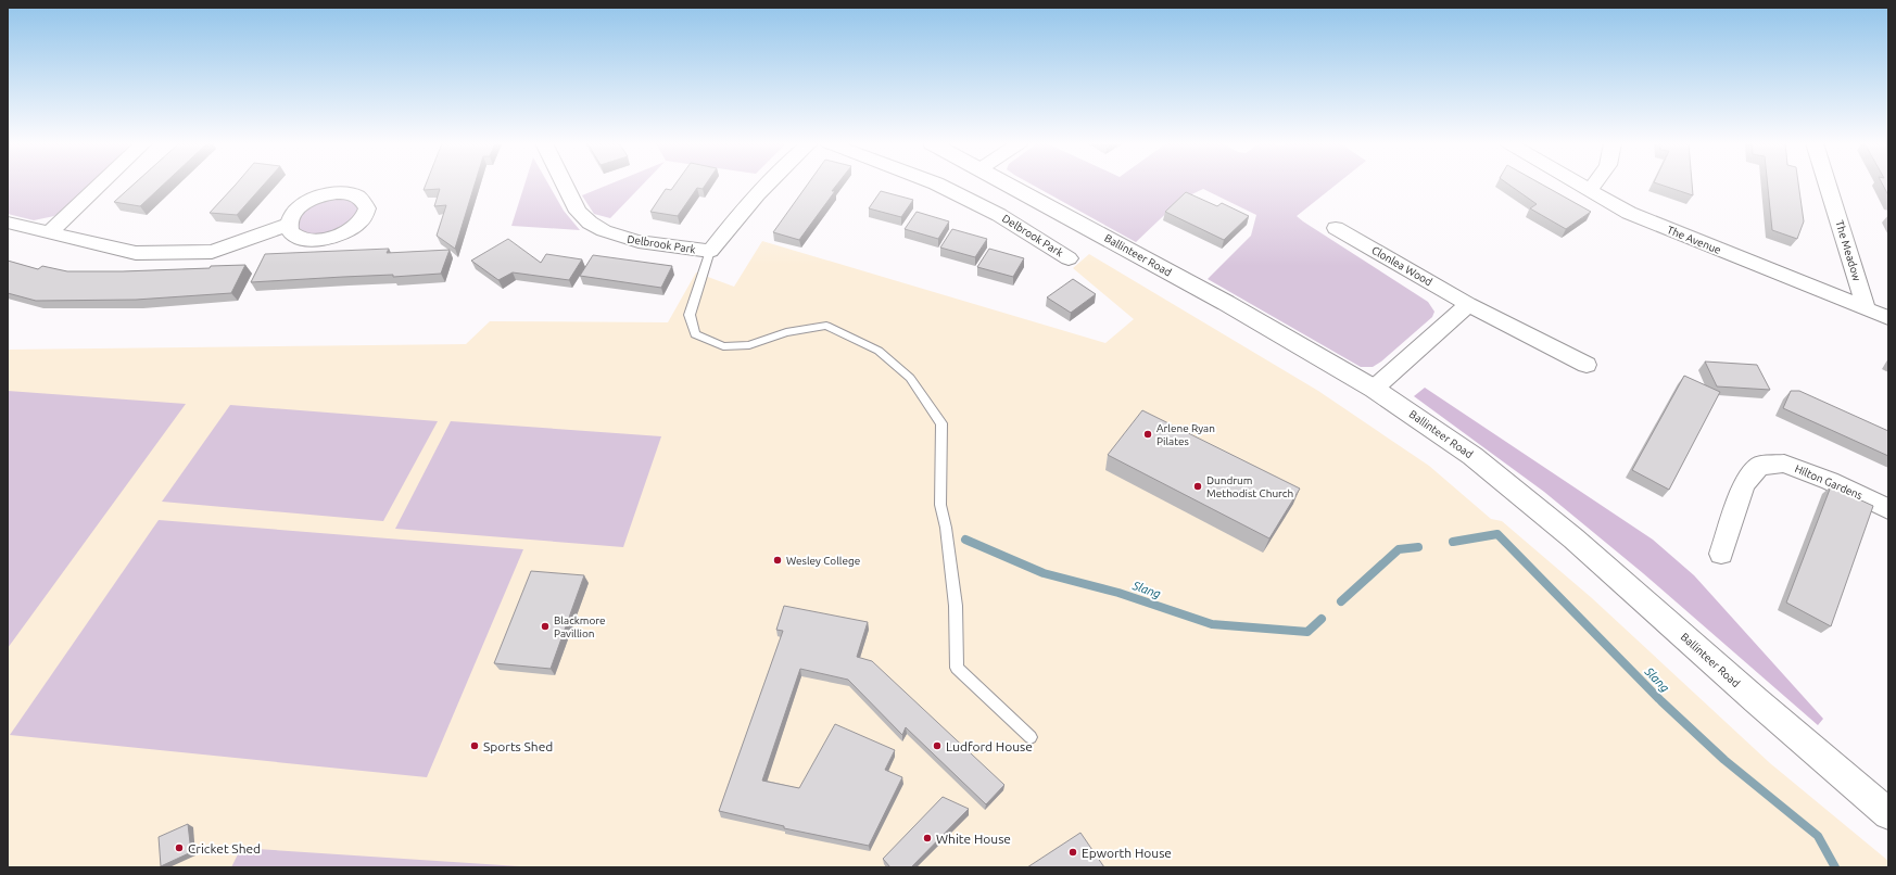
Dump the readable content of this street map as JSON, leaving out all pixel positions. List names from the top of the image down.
{
  "streets": {
    "main road": ["Ballinteer Road"],
    "street": [
      "Delbrook Park",
      "The Avenue",
      "The Meadow",
      "Clonlea Wood",
      "Hilton Gardens"
    ]
  },
  "crossings": [
    ["The Avenue", "The Meadow"]
  ],
  "water": ["Slang"],
  "places": [
    "Arlene Ryan Pilates",
    "Dundrum Methodist Church",
    "Wesley College",
    "Blackmore Pavillion",
    "Sports Shed",
    "Ludford House",
    "White House",
    "Cricket Shed",
    "Epworth House"
  ]
}
